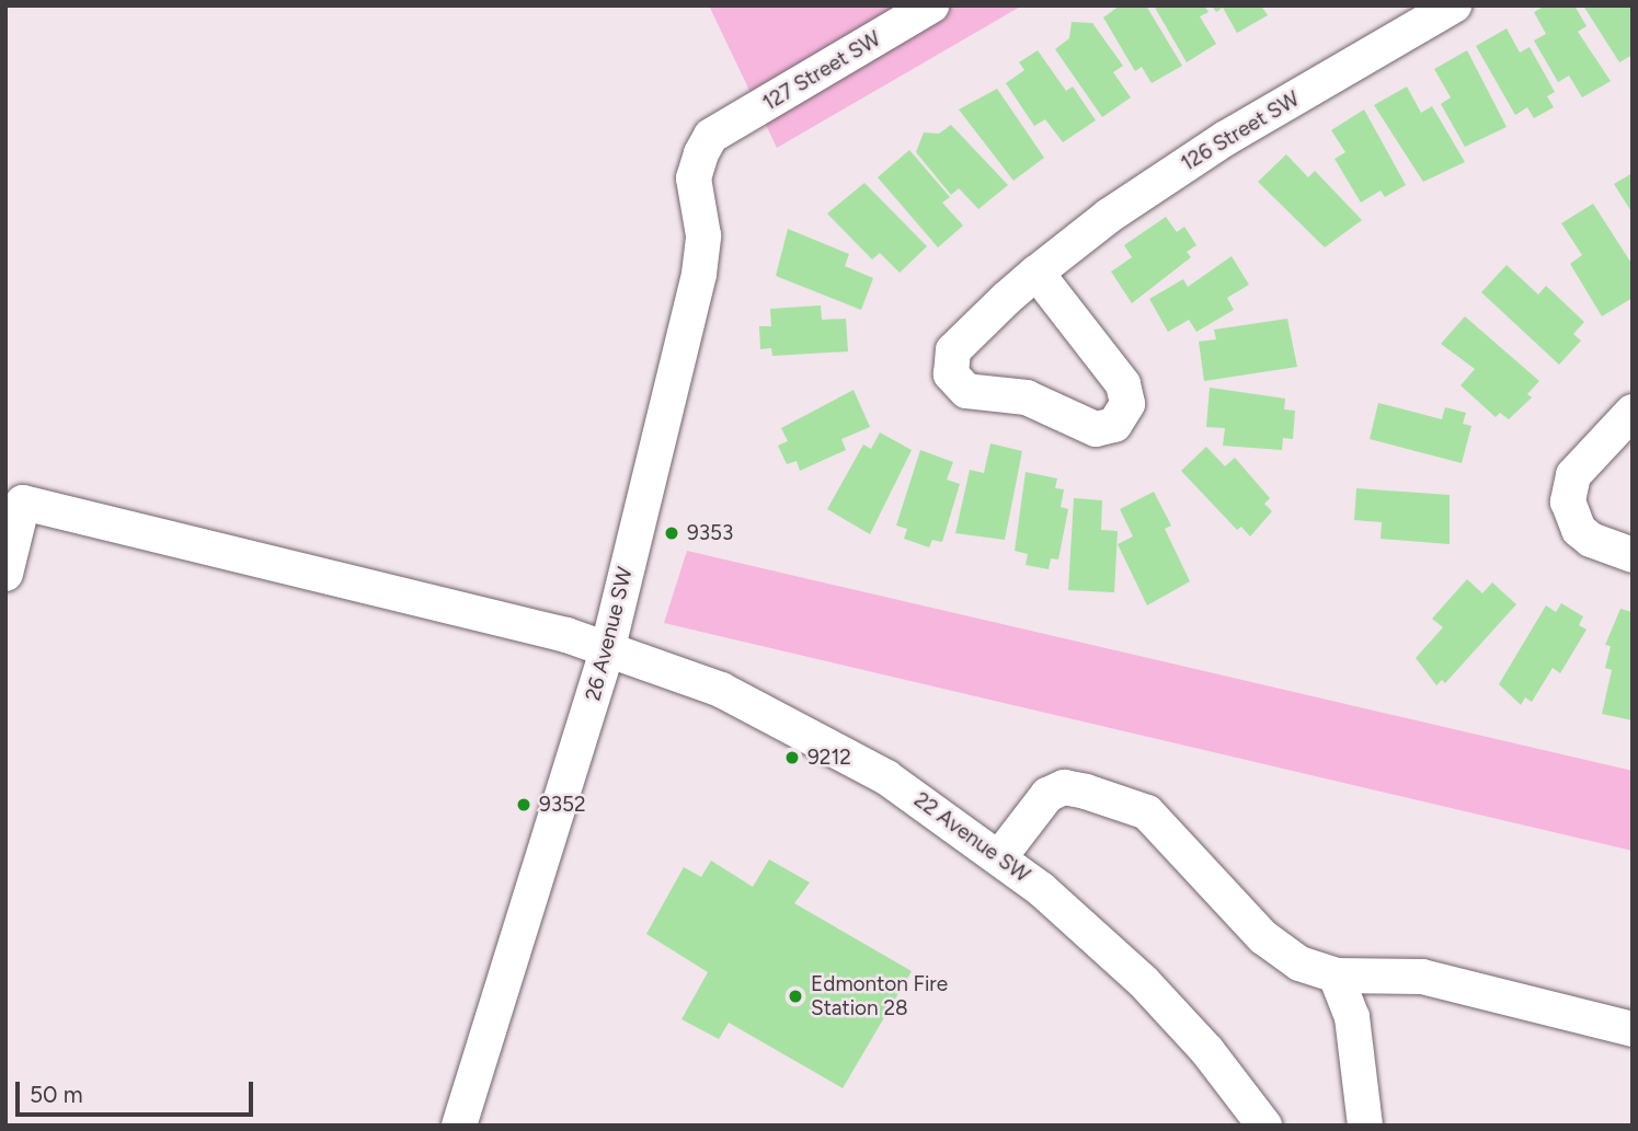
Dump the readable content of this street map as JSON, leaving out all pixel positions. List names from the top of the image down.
{
  "streets": {
    "street": [
      "127 Street SW",
      "126 Street SW",
      "26 Avenue SW",
      "22 Avenue SW"
    ]
  },
  "crossings": [
    ["127 Street SW", "26 Avenue SW"],
    ["26 Avenue SW", "22 Avenue SW"]
  ],
  "places": [
    "9353",
    "9212",
    "9352",
    "Edmonton Fire Station 28"
  ],
  "scale_bar": "50 m"
}
